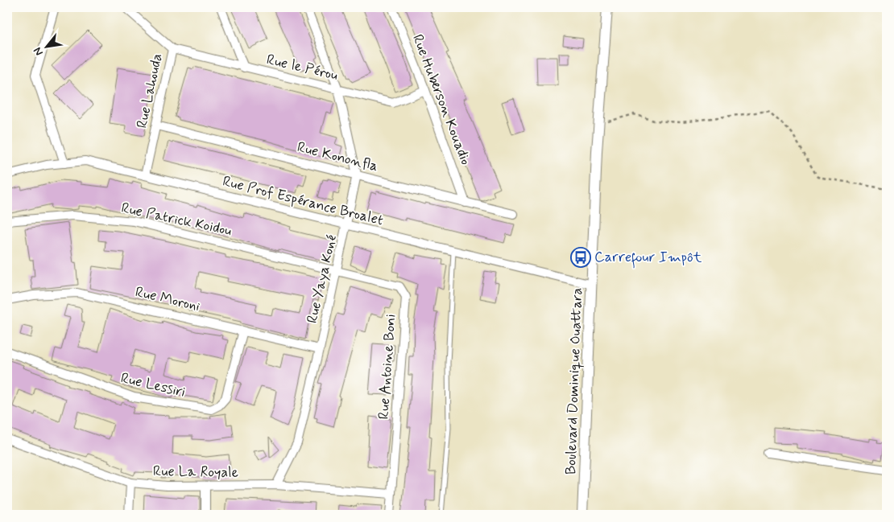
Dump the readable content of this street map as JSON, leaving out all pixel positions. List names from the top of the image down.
{
  "streets": {
    "street": [
      "Rue le Pérou",
      "Rue Lahouda",
      "Rue Huberson Kouadio",
      "Rue Kononfla",
      "Rue Prof Espérance Broalet",
      "Rue Patrick Koidou",
      "Rue Yaya Koné",
      "Rue Moroni",
      "Rue Antoine Boni",
      "Boulevard Dominique Ouattara",
      "Rue Lessiri",
      "Rue La Royale"
    ]
  },
  "crossings": [
    ["Rue le Pérou", "Rue Lahouda"],
    ["Rue le Pérou", "Rue Huberson Kouadio"],
    ["Rue le Pérou", "Rue Yaya Koné"],
    ["Rue Lahouda", "Rue Kononfla"],
    ["Rue Lahouda", "Rue Prof Espérance Broalet"],
    ["Rue Huberson Kouadio", "Rue Kononfla"],
    ["Rue Kononfla", "Rue Yaya Koné"],
    ["Rue Prof Espérance Broalet", "Rue Yaya Koné"],
    ["Rue Prof Espérance Broalet", "Boulevard Dominique Ouattara"],
    ["Rue Patrick Koidou", "Rue Yaya Koné"],
    ["Rue Patrick Koidou", "Rue Antoine Boni"],
    ["Rue Yaya Koné", "Rue Moroni"],
    ["Rue Yaya Koné", "Rue Antoine Boni"],
    ["Rue Yaya Koné", "Rue La Royale"],
    ["Rue Moroni", "Rue Lessiri"],
    ["Rue Antoine Boni", "Rue La Royale"]
  ],
  "places": {
    "bus stop": ["Carrefour Impôt"]
  },
  "north": "bottom left"
}
